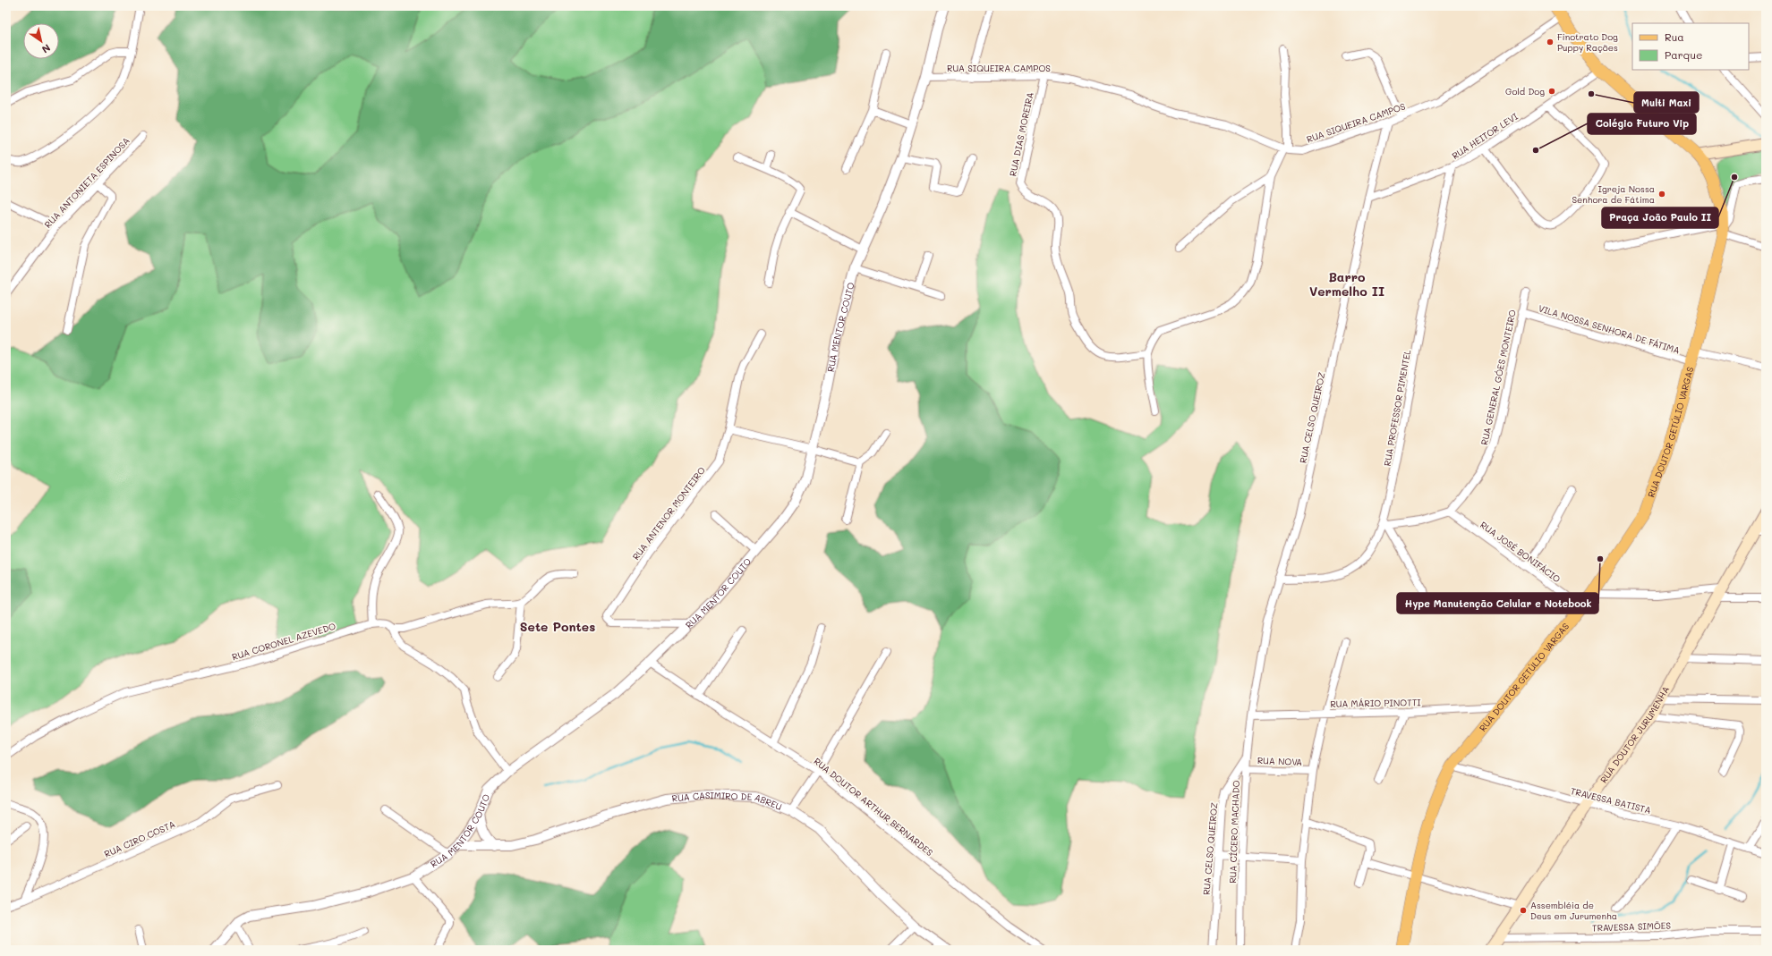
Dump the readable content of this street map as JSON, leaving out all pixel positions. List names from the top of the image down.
{
  "streets": {
    "main road": ["RUA DOUTOR GETÚLIO VARGAS", "RUA DOUTOR JURUMENHA"],
    "street": [
      "RUA SIQUEIRA CAMPOS",
      "RUA DIAS MOREIRA",
      "RUA HEITOR LEVI",
      "RUA ANTONIETA ESPINOSA",
      "RUA MENTOR COUTO",
      "VILA NOSSA SENHORA DE FÁTIMA",
      "RUA GENERAL GÓES MONTEIRO",
      "RUA PROFESSOR PIMENTEL",
      "RUA CELSO QUEIROZ",
      "RUA ANTENOR MONTEIRO",
      "RUA JOSÉ BONIFÁCIO",
      "RUA CORONEL AZEVEDO",
      "RUA MÁRIO PINOTTI",
      "RUA NOVA",
      "TRAVESSA BATISTA",
      "RUA CASIMIRO DE ABREU",
      "RUA DOUTOR ARTHUR BERNARDES",
      "RUA CÍCERO MACHADO",
      "RUA CIRO COSTA",
      "TRAVESSA SIMÕES"
    ]
  },
  "crossings": [
    ["RUA SIQUEIRA CAMPOS", "RUA DIAS MOREIRA"],
    ["RUA SIQUEIRA CAMPOS", "RUA MENTOR COUTO"],
    ["RUA SIQUEIRA CAMPOS", "RUA CELSO QUEIROZ"],
    ["RUA SIQUEIRA CAMPOS", "RUA DOUTOR GETÚLIO VARGAS"],
    ["RUA HEITOR LEVI", "RUA PROFESSOR PIMENTEL"],
    ["RUA HEITOR LEVI", "RUA CELSO QUEIROZ"],
    ["RUA HEITOR LEVI", "RUA DOUTOR GETÚLIO VARGAS"],
    ["RUA MENTOR COUTO", "RUA ANTENOR MONTEIRO"],
    ["RUA MENTOR COUTO", "RUA CASIMIRO DE ABREU"],
    ["RUA MENTOR COUTO", "RUA DOUTOR ARTHUR BERNARDES"],
    ["VILA NOSSA SENHORA DE FÁTIMA", "RUA GENERAL GÓES MONTEIRO"],
    ["VILA NOSSA SENHORA DE FÁTIMA", "RUA DOUTOR GETÚLIO VARGAS"],
    ["RUA GENERAL GÓES MONTEIRO", "RUA JOSÉ BONIFÁCIO"],
    ["RUA PROFESSOR PIMENTEL", "RUA CELSO QUEIROZ"],
    ["RUA CELSO QUEIROZ", "RUA MÁRIO PINOTTI"],
    ["RUA CELSO QUEIROZ", "RUA CÍCERO MACHADO"],
    ["RUA DOUTOR GETÚLIO VARGAS", "RUA JOSÉ BONIFÁCIO"],
    ["RUA DOUTOR GETÚLIO VARGAS", "RUA MÁRIO PINOTTI"],
    ["RUA DOUTOR GETÚLIO VARGAS", "TRAVESSA BATISTA"],
    ["RUA MÁRIO PINOTTI", "RUA CÍCERO MACHADO"],
    ["RUA DOUTOR JURUMENHA", "TRAVESSA BATISTA"],
    ["RUA DOUTOR JURUMENHA", "TRAVESSA SIMÕES"],
    ["RUA NOVA", "RUA CÍCERO MACHADO"]
  ],
  "districts": ["Barro Vermelho II", "Sete Pontes"],
  "places": [
    "Finotrato Dog Puppy Rações",
    "Gold Dog",
    "Multi Maxi",
    "Colégio Futuro Vip",
    "Praça João Paulo II",
    "Igreja Nossa Senhora de Fátima",
    "Hype Manutenção Celular e Notebook",
    "Assembléia de Deus em Jurumenha"
  ],
  "legend": ["Rua", "Parque"],
  "north": "bottom right"
}
